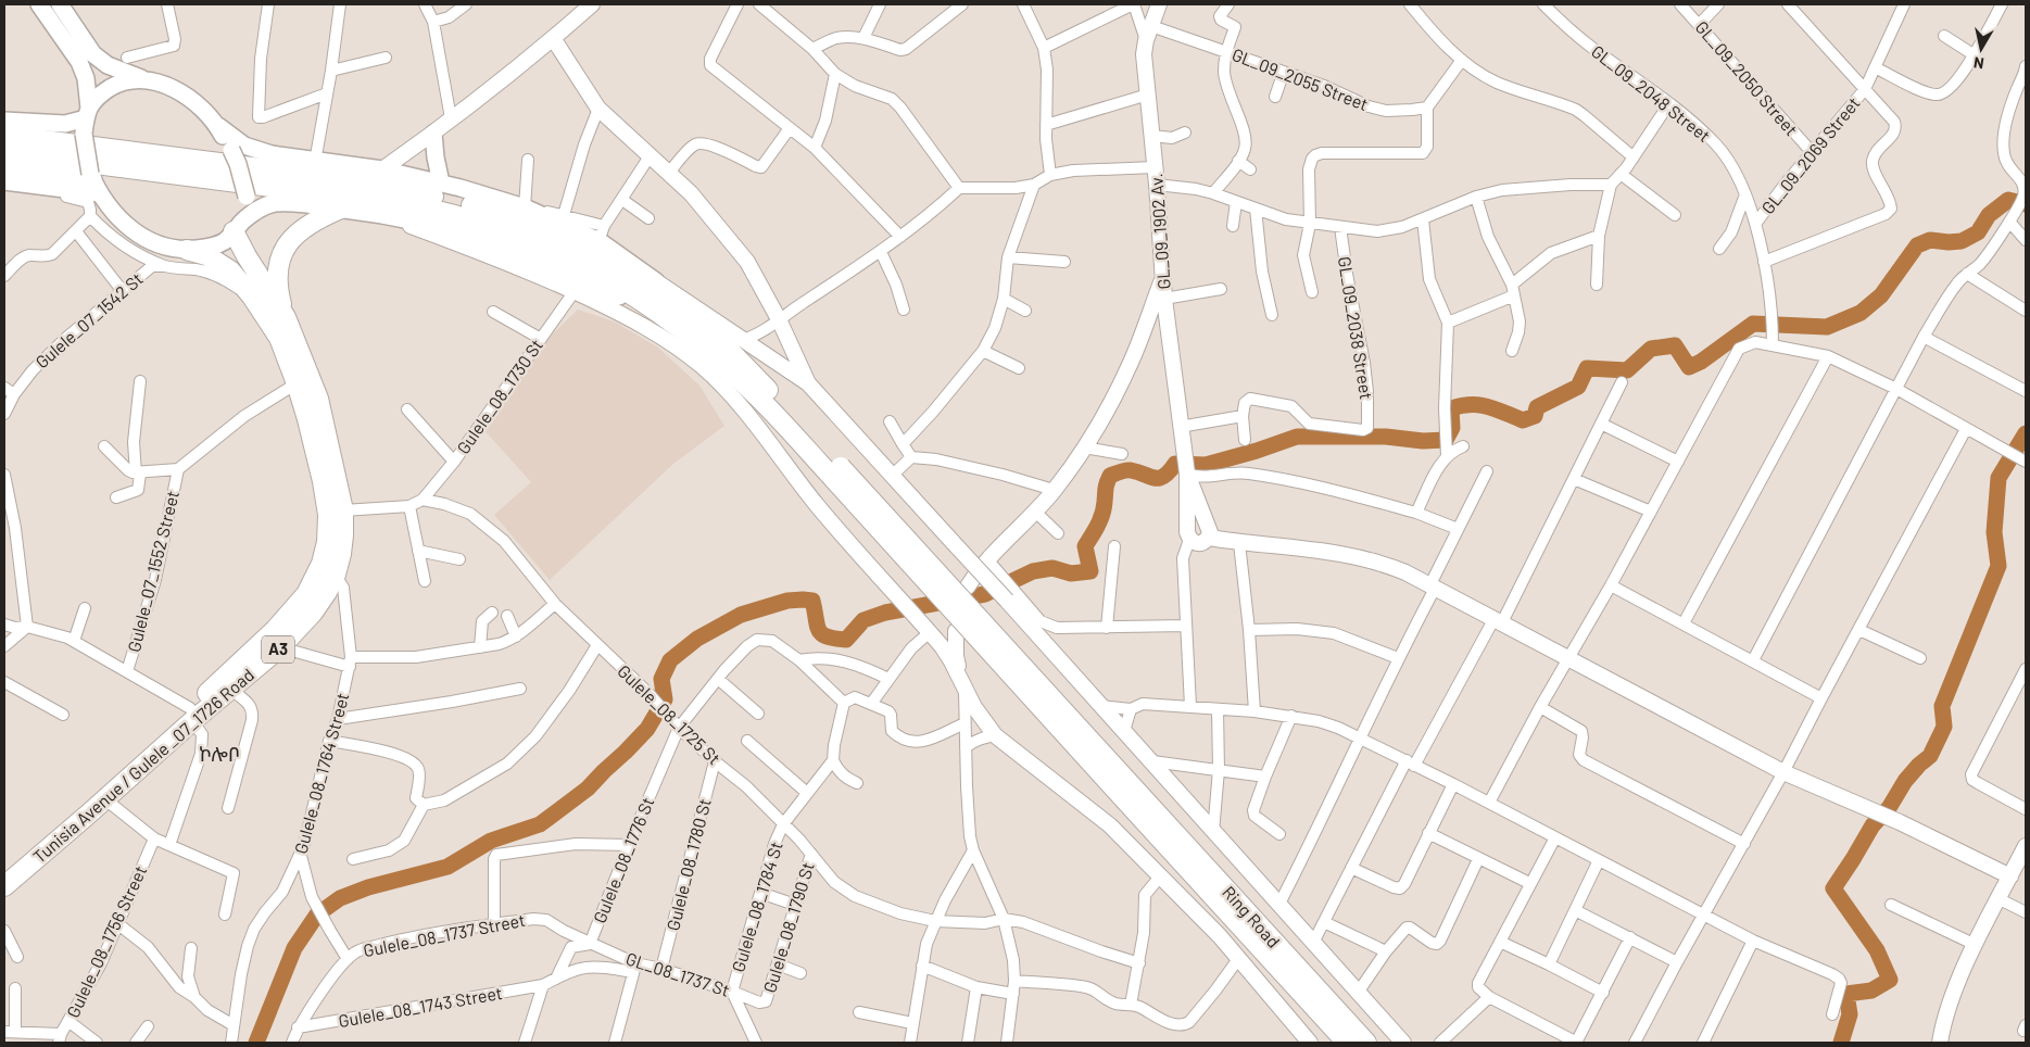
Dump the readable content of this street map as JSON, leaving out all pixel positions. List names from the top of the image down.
{
  "streets": {
    "highway": ["A3", "Tunisia Avenue / Gulele _07_1726 Road", "Ring Road"],
    "street": [
      "GL_09_2050 Street",
      "GL_09_2055 Street",
      "GL_09_2048 Street",
      "GL_09_2069 Street",
      "GL_09_1902 Av.",
      "Gulele_07_1542 St",
      "GL_09_2038 Street",
      "Gulele_08_1730 St",
      "Gulele_07_1552 Street",
      "Gulele_08_1725 St",
      "Gulele_08_1764 Street",
      "Gulele_08_1776 St",
      "Gulele_08_1780 St",
      "Gulele_08_1784 St",
      "Gulele_08_1790 St",
      "Gulele_08_1737 Street",
      "Gulele_08_1756 Street",
      "GL_08_1737 St",
      "Gulele_08_1743 Street"
    ]
  },
  "crossings": [
    ["GL_09_2050 Street", "GL_09_2069 Street"],
    ["GL_09_2055 Street", "GL_09_1902 Av."],
    ["GL_09_2048 Street", "GL_09_2069 Street"],
    ["Gulele_08_1730 St", "Gulele_08_1725 St"],
    ["A3", "Tunisia Avenue / Gulele _07_1726 Road"],
    ["Gulele_08_1725 St", "Gulele_08_1776 St"],
    ["Gulele_08_1725 St", "Gulele_08_1780 St"],
    ["Gulele_08_1725 St", "Gulele_08_1784 St"],
    ["Gulele_08_1725 St", "Gulele_08_1790 St"],
    ["Tunisia Avenue / Gulele _07_1726 Road", "Gulele_08_1764 Street"],
    ["Gulele_08_1776 St", "Gulele_08_1737 Street"],
    ["Gulele_08_1776 St", "GL_08_1737 St"],
    ["Gulele_08_1780 St", "GL_08_1737 St"],
    ["Gulele_08_1784 St", "GL_08_1737 St"],
    ["Gulele_08_1790 St", "GL_08_1737 St"],
    ["Gulele_08_1737 Street", "GL_08_1737 St"],
    ["Gulele_08_1737 Street", "Gulele_08_1743 Street"]
  ],
  "districts": ["ኮሎቦ"],
  "north": "bottom"
}
